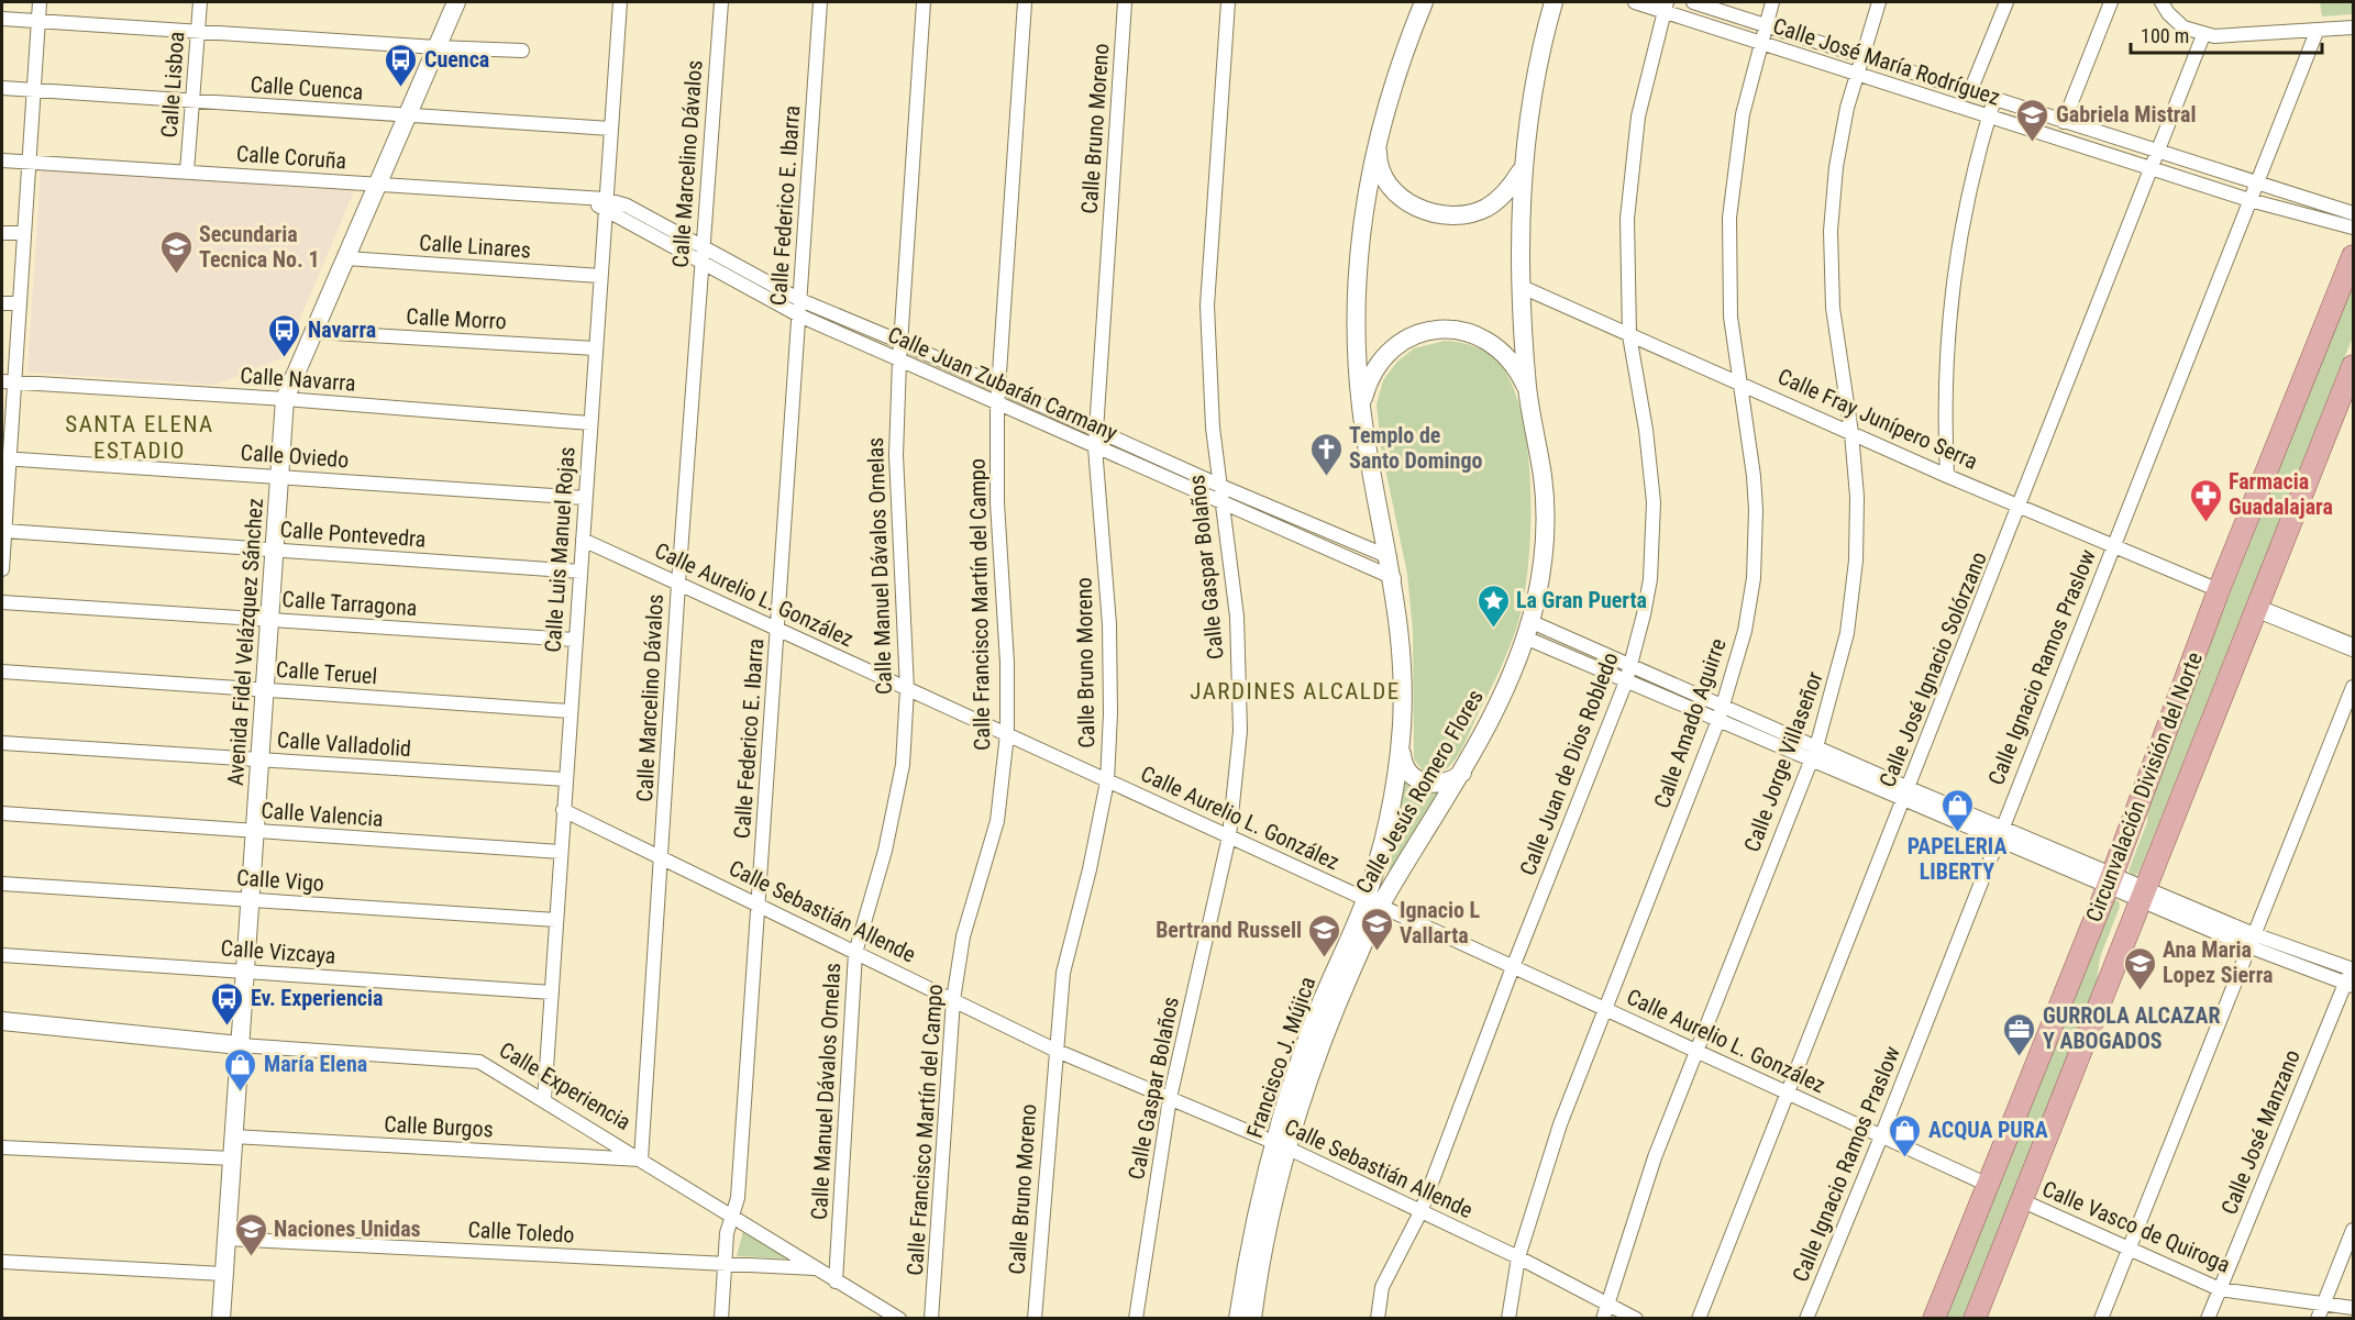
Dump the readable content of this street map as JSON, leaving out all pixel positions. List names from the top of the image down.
{
  "streets": {
    "main road": ["Circunvalación División del Norte"],
    "street": [
      "Calle José María Rodríguez",
      "Calle Lisboa",
      "Calle Cuenca",
      "Calle Bruno Moreno",
      "Calle Coruña",
      "Calle Marcelino Dávalos",
      "Calle Federico E. Ibarra",
      "Calle Linares",
      "Calle Morro",
      "Calle Navarra",
      "Calle Juan Zubarán Carmany",
      "Calle Fray Junípero Serra",
      "Calle Oviedo",
      "Calle Pontevedra",
      "Calle Luis Manuel Rojas",
      "Calle Manuel Dávalos Ornelas",
      "Calle Gaspar Bolaños",
      "Calle Aurelio L. González",
      "Calle Tarragona",
      "Calle Francisco Martín del Campo",
      "Avenida Fidel Velázquez Sánchez",
      "Calle Ignacio Ramos Praslow",
      "Calle José Ignacio Solórzano",
      "Calle Teruel",
      "Calle Amado Aguirre",
      "Calle Valladolid",
      "Calle Jorge Villaseñor",
      "Calle Juan de Dios Robledo",
      "Calle Jesús Romero Flores",
      "Calle Valencia",
      "Calle Vigo",
      "Calle Sebastián Allende",
      "Calle Vizcaya",
      "Francisco J. Mújica",
      "Calle Experiencia",
      "Calle Burgos",
      "Calle José Manzano",
      "Calle Vasco de Quiroga",
      "Calle Toledo"
    ]
  },
  "crossings": [
    ["Calle José María Rodríguez", "Calle Ignacio Ramos Praslow"],
    ["Calle José María Rodríguez", "Calle José Ignacio Solórzano"],
    ["Calle José María Rodríguez", "Calle Amado Aguirre"],
    ["Calle José María Rodríguez", "Calle Jorge Villaseñor"],
    ["Calle José María Rodríguez", "Calle Juan de Dios Robledo"],
    ["Calle Lisboa", "Calle Cuenca"],
    ["Calle Lisboa", "Calle Coruña"],
    ["Calle Cuenca", "Calle Luis Manuel Rojas"],
    ["Calle Cuenca", "Avenida Fidel Velázquez Sánchez"],
    ["Calle Bruno Moreno", "Calle Juan Zubarán Carmany"],
    ["Calle Bruno Moreno", "Calle Aurelio L. González"],
    ["Calle Bruno Moreno", "Calle Sebastián Allende"],
    ["Calle Coruña", "Calle Juan Zubarán Carmany"],
    ["Calle Coruña", "Calle Luis Manuel Rojas"],
    ["Calle Coruña", "Avenida Fidel Velázquez Sánchez"],
    ["Calle Marcelino Dávalos", "Calle Juan Zubarán Carmany"],
    ["Calle Marcelino Dávalos", "Calle Aurelio L. González"],
    ["Calle Marcelino Dávalos", "Calle Sebastián Allende"],
    ["Calle Marcelino Dávalos", "Calle Experiencia"],
    ["Calle Marcelino Dávalos", "Calle Burgos"],
    ["Calle Federico E. Ibarra", "Calle Juan Zubarán Carmany"],
    ["Calle Federico E. Ibarra", "Calle Aurelio L. González"],
    ["Calle Federico E. Ibarra", "Calle Sebastián Allende"],
    ["Calle Federico E. Ibarra", "Calle Experiencia"],
    ["Calle Federico E. Ibarra", "Calle Toledo"],
    ["Calle Linares", "Calle Luis Manuel Rojas"],
    ["Calle Linares", "Avenida Fidel Velázquez Sánchez"],
    ["Calle Morro", "Calle Luis Manuel Rojas"],
    ["Calle Morro", "Avenida Fidel Velázquez Sánchez"],
    ["Calle Navarra", "Calle Luis Manuel Rojas"],
    ["Calle Navarra", "Avenida Fidel Velázquez Sánchez"],
    ["Calle Juan Zubarán Carmany", "Calle Luis Manuel Rojas"],
    ["Calle Juan Zubarán Carmany", "Calle Manuel Dávalos Ornelas"],
    ["Calle Juan Zubarán Carmany", "Calle Gaspar Bolaños"],
    ["Calle Juan Zubarán Carmany", "Calle Francisco Martín del Campo"],
    ["Calle Juan Zubarán Carmany", "Francisco J. Mújica"],
    ["Calle Fray Junípero Serra", "Calle Ignacio Ramos Praslow"],
    ["Calle Fray Junípero Serra", "Calle José Ignacio Solórzano"],
    ["Calle Fray Junípero Serra", "Calle Amado Aguirre"],
    ["Calle Fray Junípero Serra", "Calle Jorge Villaseñor"],
    ["Calle Fray Junípero Serra", "Calle Juan de Dios Robledo"],
    ["Calle Fray Junípero Serra", "Circunvalación División del Norte"],
    ["Calle Fray Junípero Serra", "Calle Jesús Romero Flores"],
    ["Calle Oviedo", "Calle Luis Manuel Rojas"],
    ["Calle Oviedo", "Avenida Fidel Velázquez Sánchez"],
    ["Calle Pontevedra", "Calle Luis Manuel Rojas"],
    ["Calle Pontevedra", "Avenida Fidel Velázquez Sánchez"],
    ["Calle Luis Manuel Rojas", "Calle Aurelio L. González"],
    ["Calle Luis Manuel Rojas", "Calle Tarragona"],
    ["Calle Luis Manuel Rojas", "Calle Teruel"],
    ["Calle Luis Manuel Rojas", "Calle Valladolid"],
    ["Calle Luis Manuel Rojas", "Calle Valencia"],
    ["Calle Luis Manuel Rojas", "Calle Vigo"],
    ["Calle Luis Manuel Rojas", "Calle Sebastián Allende"],
    ["Calle Luis Manuel Rojas", "Calle Vizcaya"],
    ["Calle Luis Manuel Rojas", "Calle Experiencia"],
    ["Calle Manuel Dávalos Ornelas", "Calle Aurelio L. González"],
    ["Calle Manuel Dávalos Ornelas", "Calle Sebastián Allende"],
    ["Calle Manuel Dávalos Ornelas", "Calle Experiencia"],
    ["Calle Gaspar Bolaños", "Calle Aurelio L. González"],
    ["Calle Gaspar Bolaños", "Calle Sebastián Allende"],
    ["Calle Aurelio L. González", "Calle Francisco Martín del Campo"],
    ["Calle Aurelio L. González", "Calle Ignacio Ramos Praslow"],
    ["Calle Aurelio L. González", "Calle José Ignacio Solórzano"],
    ["Calle Aurelio L. González", "Calle Amado Aguirre"],
    ["Calle Aurelio L. González", "Calle Jorge Villaseñor"],
    ["Calle Aurelio L. González", "Calle Juan de Dios Robledo"],
    ["Calle Aurelio L. González", "Circunvalación División del Norte"],
    ["Calle Aurelio L. González", "Calle Jesús Romero Flores"],
    ["Calle Aurelio L. González", "Francisco J. Mújica"],
    ["Calle Tarragona", "Avenida Fidel Velázquez Sánchez"],
    ["Calle Francisco Martín del Campo", "Calle Sebastián Allende"],
    ["Avenida Fidel Velázquez Sánchez", "Calle Teruel"],
    ["Avenida Fidel Velázquez Sánchez", "Calle Valladolid"],
    ["Avenida Fidel Velázquez Sánchez", "Calle Valencia"],
    ["Avenida Fidel Velázquez Sánchez", "Calle Vigo"],
    ["Avenida Fidel Velázquez Sánchez", "Calle Vizcaya"],
    ["Avenida Fidel Velázquez Sánchez", "Calle Experiencia"],
    ["Avenida Fidel Velázquez Sánchez", "Calle Burgos"],
    ["Avenida Fidel Velázquez Sánchez", "Calle Toledo"],
    ["Calle Amado Aguirre", "Calle Sebastián Allende"],
    ["Calle Jorge Villaseñor", "Calle Sebastián Allende"],
    ["Calle Juan de Dios Robledo", "Calle Sebastián Allende"],
    ["Circunvalación División del Norte", "Calle Vasco de Quiroga"],
    ["Calle Jesús Romero Flores", "Francisco J. Mújica"],
    ["Calle Sebastián Allende", "Francisco J. Mújica"],
    ["Calle Experiencia", "Calle Burgos"],
    ["Calle Experiencia", "Calle Toledo"],
    ["Calle José Manzano", "Calle Vasco de Quiroga"]
  ],
  "districts": ["SANTA ELENA ESTADIO", "JARDINES ALCALDE"],
  "places": {
    "bus stop": ["Cuenca", "Navarra", "Ev. Experiencia"],
    "school or university": [
      "Gabriela Mistral",
      "Secundaria Tecnica No. 1",
      "Ignacio L Vallarta",
      "Bertrand Russell",
      "Ana Maria Lopez Sierra",
      "Naciones Unidas"
    ],
    "church": ["Templo de Santo Domingo"],
    "pharmacy": ["Farmacia Guadalajara"],
    "place": ["La Gran Puerta"],
    "shop": ["PAPELERIA LIBERTY", "María Elena", "ACQUA PURA"],
    "office": ["GURROLA ALCAZAR Y ABOGADOS"]
  },
  "scale_bar": "100 m"
}
